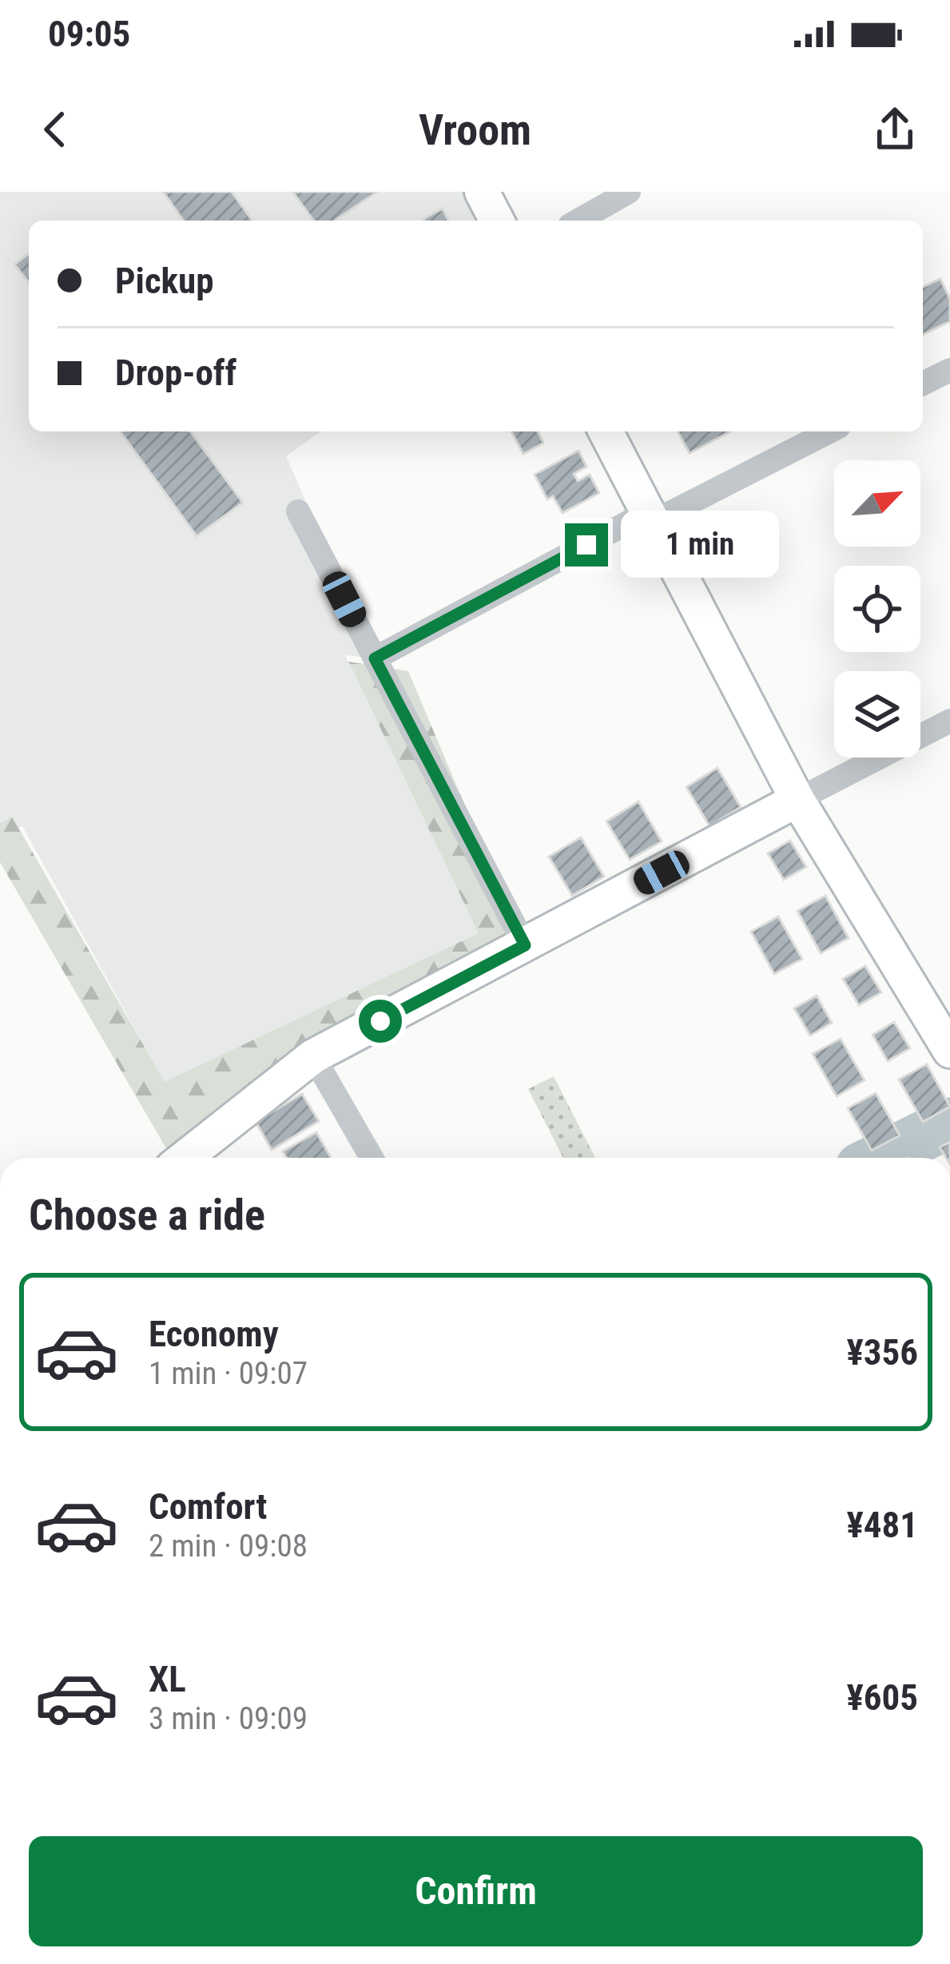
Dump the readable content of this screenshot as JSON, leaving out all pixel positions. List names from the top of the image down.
{
  "north": "top right",
  "page": {
    "status": "09:05",
    "header": "Vroom",
    "banner": ["Pickup", "Drop-off"],
    "bubble": "1 min",
    "heading": "Choose a ride",
    "list": [
      {
        "name": "Economy",
        "note": "1 min · 09:07",
        "value": "¥356"
      },
      {
        "name": "Comfort",
        "note": "2 min · 09:08",
        "value": "¥481"
      },
      {
        "name": "XL",
        "note": "3 min · 09:09",
        "value": "¥605"
      }
    ],
    "buttons": "Confirm"
  }
}
